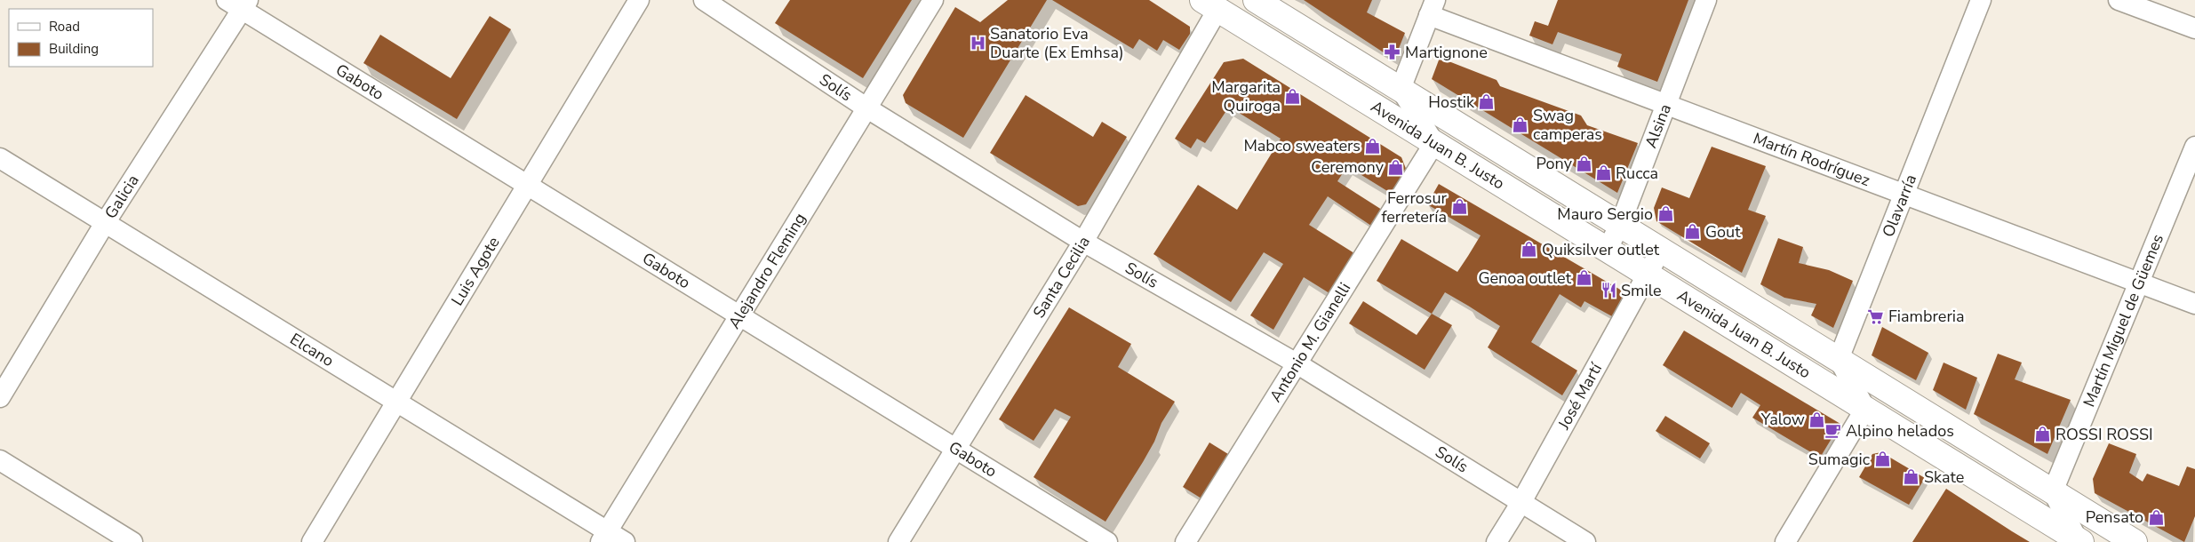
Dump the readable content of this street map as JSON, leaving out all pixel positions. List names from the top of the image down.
{
  "streets": {
    "main road": ["Avenida Juan B. Justo"],
    "street": [
      "Gaboto",
      "Solís",
      "Alsina",
      "Martín Rodríguez",
      "Galicia",
      "Olavarría",
      "Luis Agote",
      "Alejandro Fleming",
      "Santa Cecilia",
      "Martín Miguel de Güemes",
      "Antonio M. Gianelli",
      "Elcano",
      "José Martí"
    ]
  },
  "crossings": [
    ["Gaboto", "Galicia"],
    ["Gaboto", "Luis Agote"],
    ["Gaboto", "Alejandro Fleming"],
    ["Gaboto", "Santa Cecilia"],
    ["Solís", "Alejandro Fleming"],
    ["Solís", "Santa Cecilia"],
    ["Solís", "Antonio M. Gianelli"],
    ["Solís", "José Martí"],
    ["Alsina", "Avenida Juan B. Justo"],
    ["Alsina", "Martín Rodríguez"],
    ["Avenida Juan B. Justo", "Olavarría"],
    ["Avenida Juan B. Justo", "Santa Cecilia"],
    ["Avenida Juan B. Justo", "Martín Miguel de Güemes"],
    ["Avenida Juan B. Justo", "Antonio M. Gianelli"],
    ["Avenida Juan B. Justo", "José Martí"],
    ["Martín Rodríguez", "Olavarría"],
    ["Martín Rodríguez", "Martín Miguel de Güemes"],
    ["Galicia", "Elcano"],
    ["Luis Agote", "Elcano"],
    ["Alejandro Fleming", "Elcano"]
  ],
  "places": {
    "hospital": ["Sanatorio Eva Duarte (Ex Emhsa)"],
    "pharmacy": ["Martignone"],
    "shop": [
      "Margarita Quiroga",
      "Hostik",
      "Swag camperas",
      "Mabco sweaters",
      "Pony",
      "Ceremony",
      "Rucca",
      "Ferrosur ferretería",
      "Mauro Sergio",
      "Gout",
      "Quiksilver outlet",
      "Genoa outlet",
      "Yalow",
      "ROSSI ROSSI",
      "Sumagic",
      "Skate",
      "Pensato"
    ],
    "restaurant": ["Smile"],
    "supermarket": ["Fiambreria"],
    "cafe": ["Alpino helados"]
  },
  "legend": ["Road", "Building"]
}
